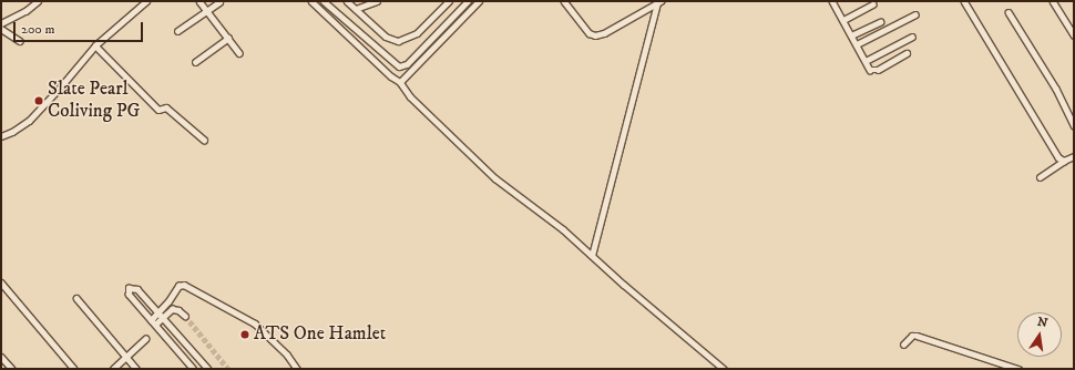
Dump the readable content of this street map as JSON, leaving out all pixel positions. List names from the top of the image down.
{
  "places": ["Slate Pearl Coliving PG", "ATS One Hamlet"],
  "scale_bar": "200 m",
  "north": "top"
}
